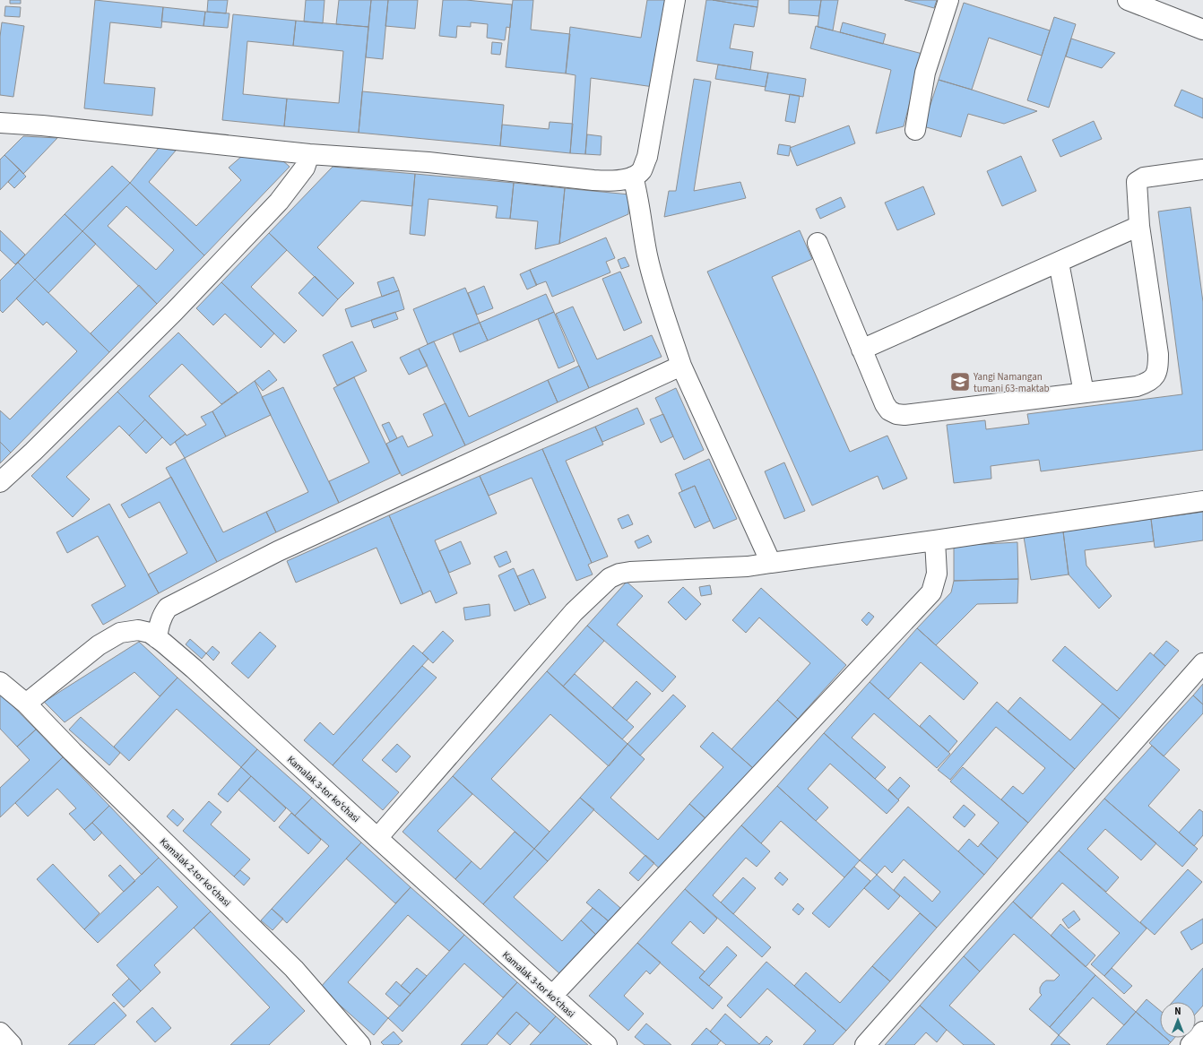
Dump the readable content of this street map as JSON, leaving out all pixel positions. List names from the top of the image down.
{
  "streets": {
    "street": ["Kamalak 3-tor koʻchasi", "Kamalak 2-tor koʻchasi"]
  },
  "crossings": [
    ["Kamalak 3-tor koʻchasi", "Kamalak 2-tor koʻchasi"]
  ],
  "places": {
    "school or university": ["Yangi Namangan tumani 63-maktab"]
  },
  "north": "top"
}
